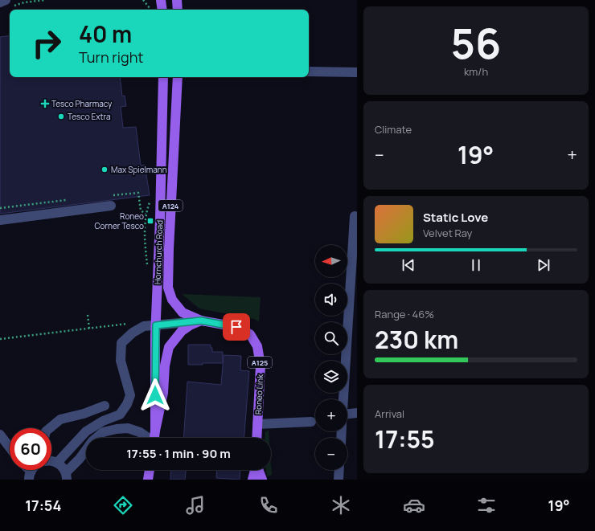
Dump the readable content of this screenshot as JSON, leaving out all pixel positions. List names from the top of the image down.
{
  "streets": {
    "main road": [
      "A124",
      "Hornchurch Road",
      "A125",
      "Roneo Link"
    ]
  },
  "crossings": [
    ["Hornchurch Road", "Roneo Link"]
  ],
  "places": {
    "health": ["Tesco Pharmacy"],
    "other": ["Tesco Extra", "Max Spielmann"],
    "transit": ["Roneo Corner Tesco"]
  },
  "north": "left",
  "page": {
    "tile": [
      ["56", "km/h"],
      "Climate",
      ["Range · 46%", "230 km"],
      ["Arrival", "17:55"]
    ],
    "turn": ["40 m", "Turn right"],
    "heat": ["−", "19°", "+"],
    "song": ["Static Love", "Velvet Ray"],
    "map_buttons": ["+", "−"],
    "limit": "60",
    "trip": "17:55 · 1 min · 90 m",
    "tabs": ["17:54", "19°"]
  }
}
